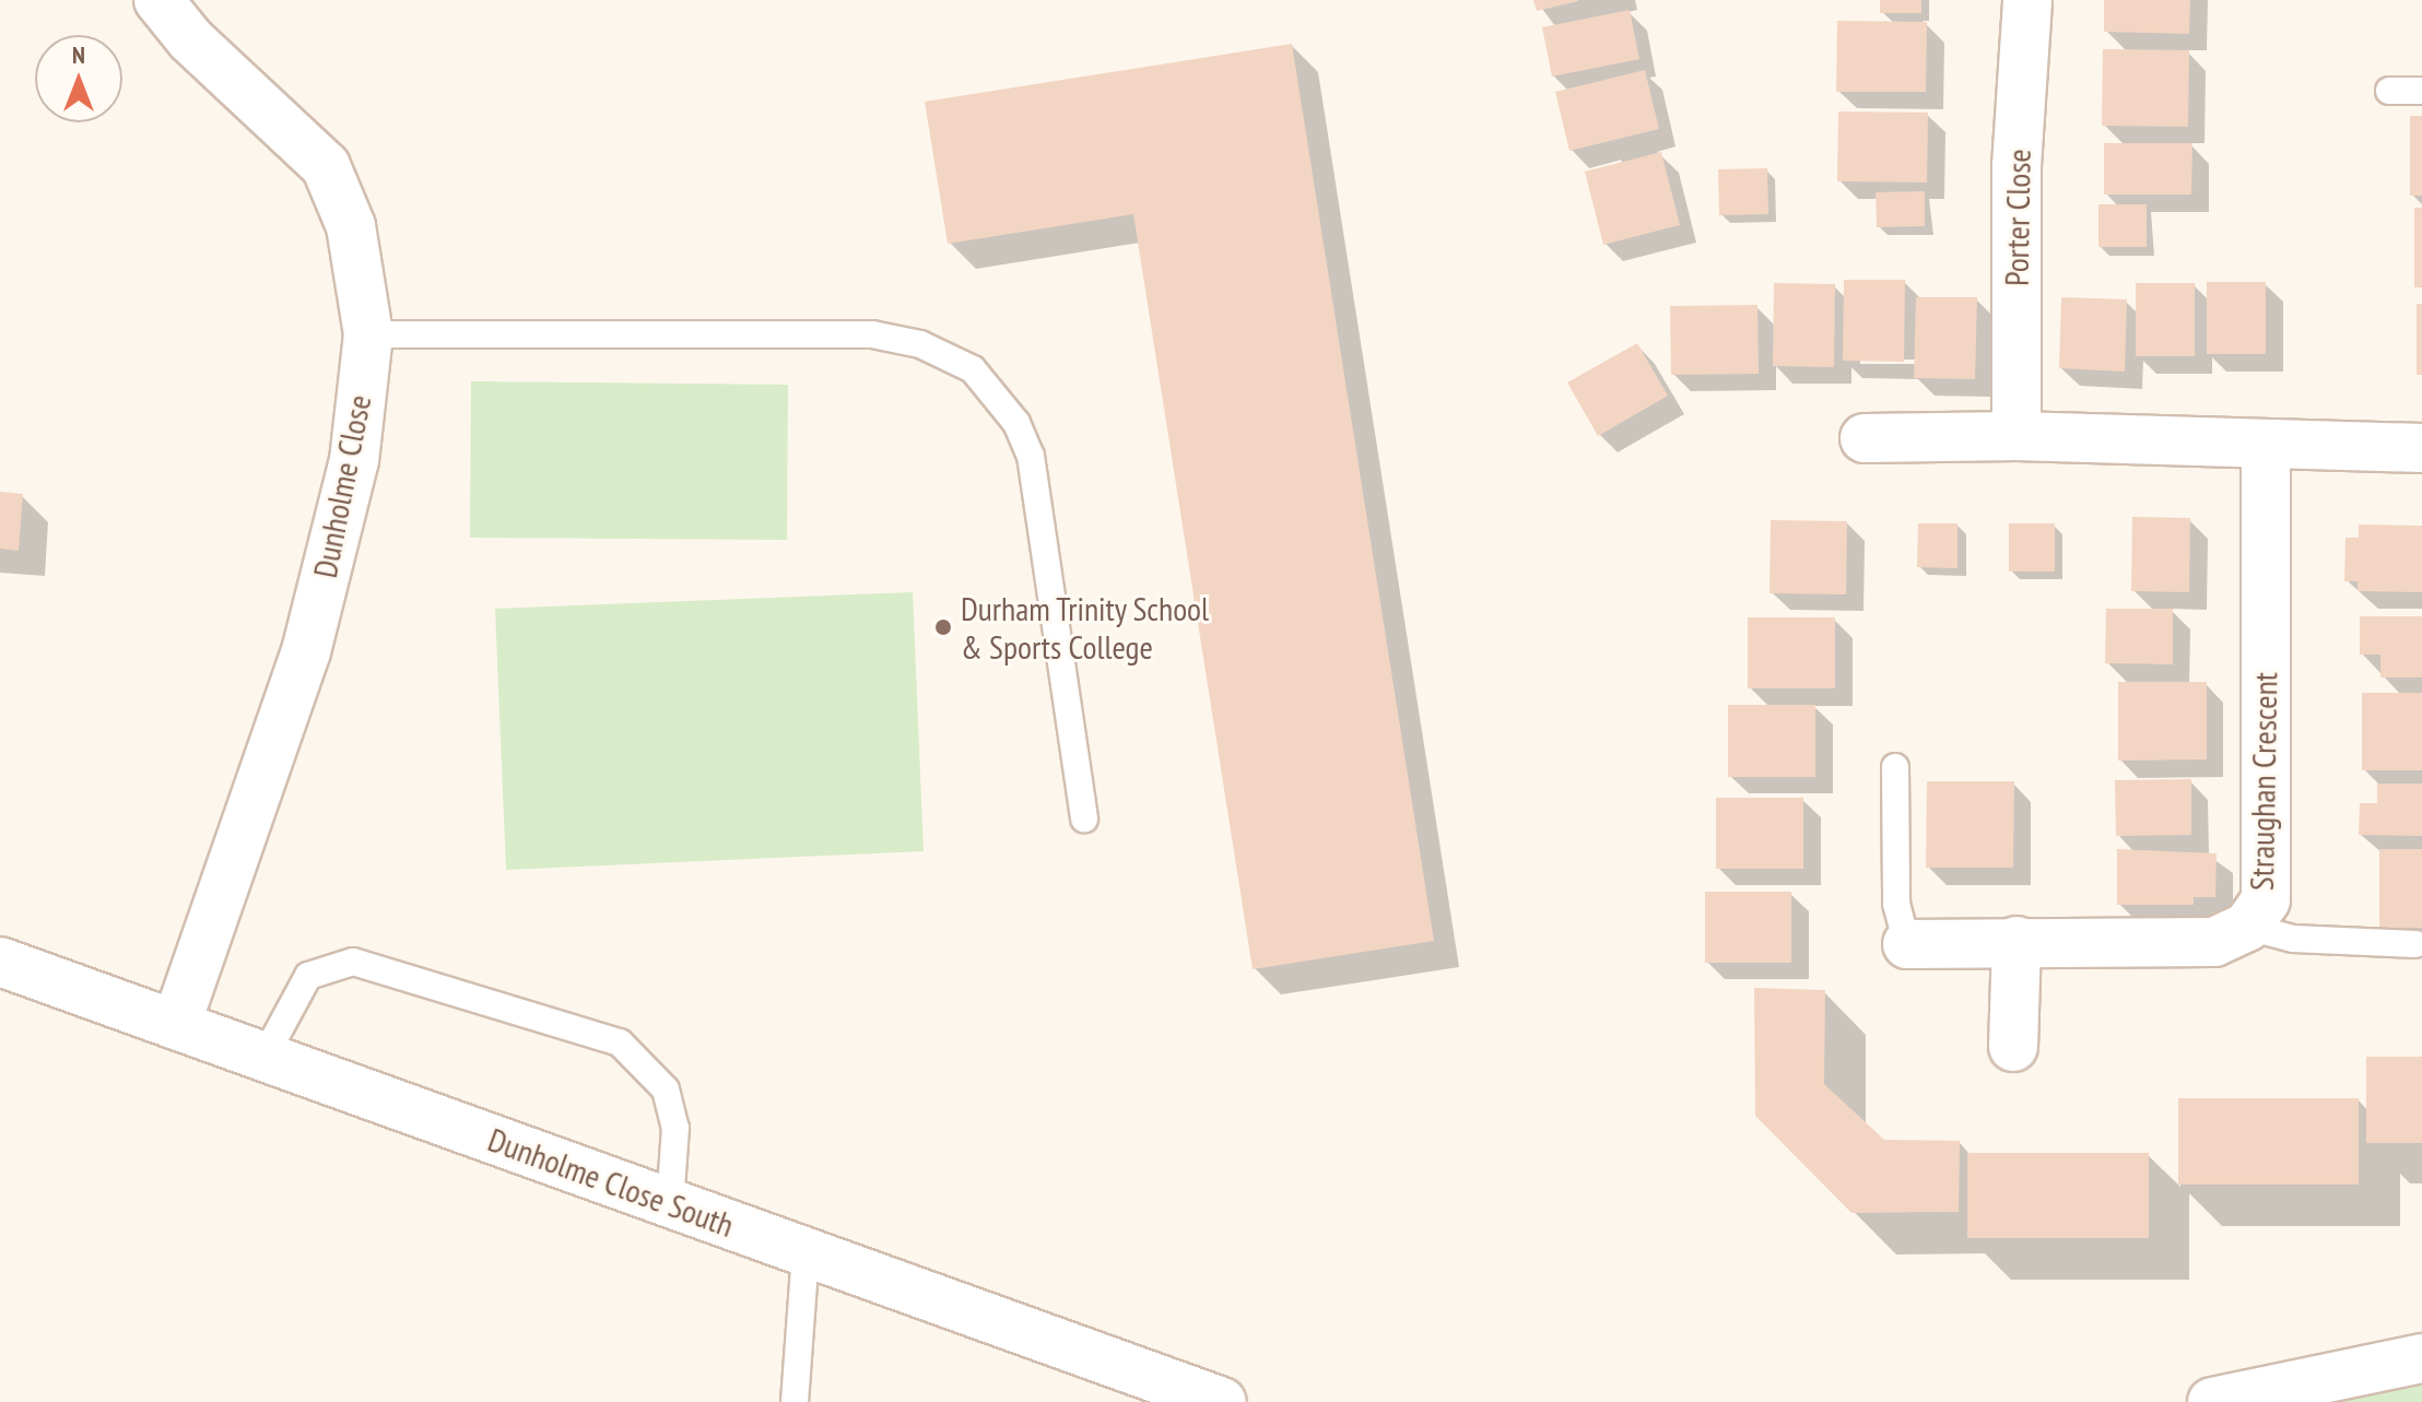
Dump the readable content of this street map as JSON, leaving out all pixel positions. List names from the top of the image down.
{
  "streets": {
    "street": [
      "Porter Close",
      "Dunholme Close",
      "Straughan Crescent",
      "Dunholme Close South"
    ]
  },
  "crossings": [
    ["Dunholme Close", "Dunholme Close South"]
  ],
  "places": ["Durham Trinity School & Sports College"],
  "north": "top"
}
